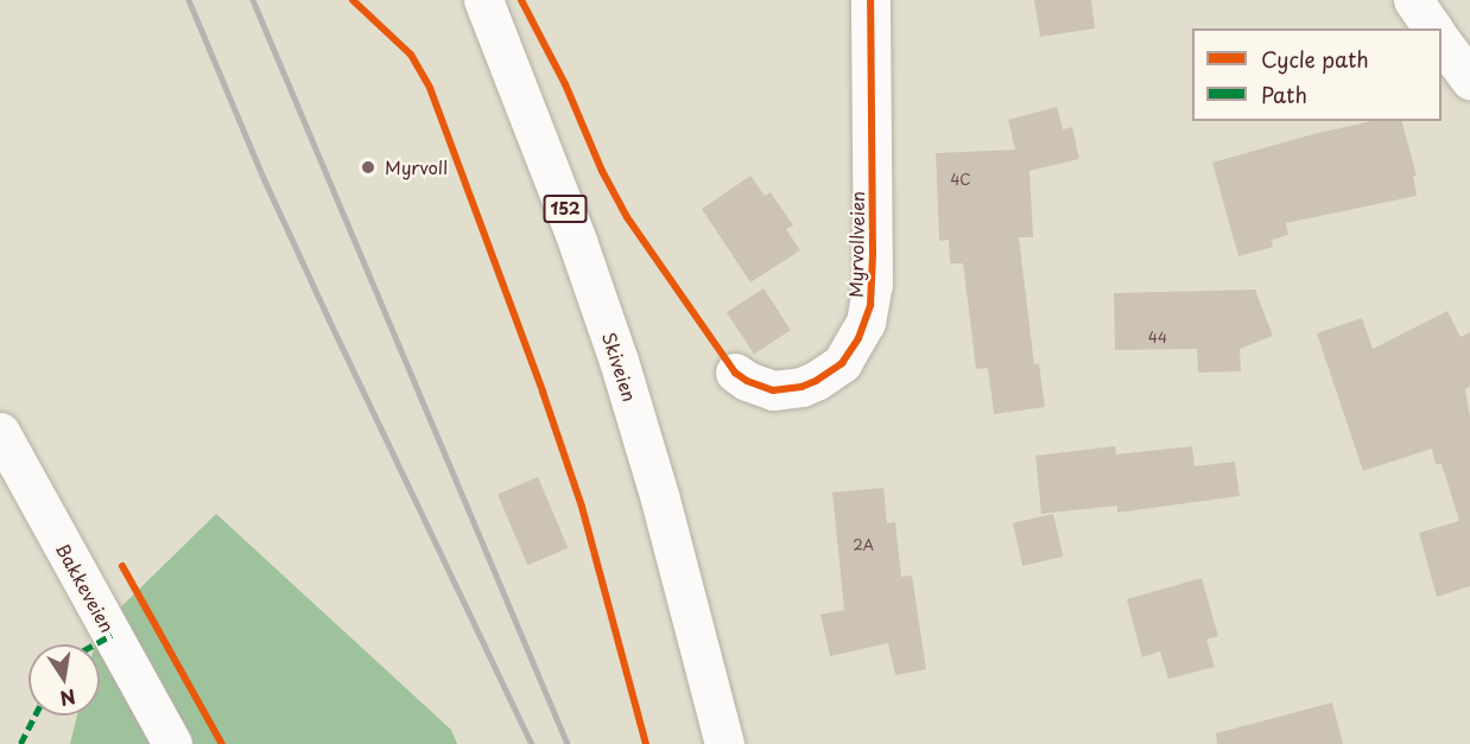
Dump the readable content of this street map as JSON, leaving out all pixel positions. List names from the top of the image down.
{
  "streets": {
    "street": [
      "152",
      "Myrvollveien",
      "Skiveien",
      "Bakkeveien"
    ]
  },
  "places": ["Myrvoll"],
  "house_numbers": ["4C", "44", "2A"],
  "legend": ["Cycle path", "Path"],
  "north": "bottom"
}
